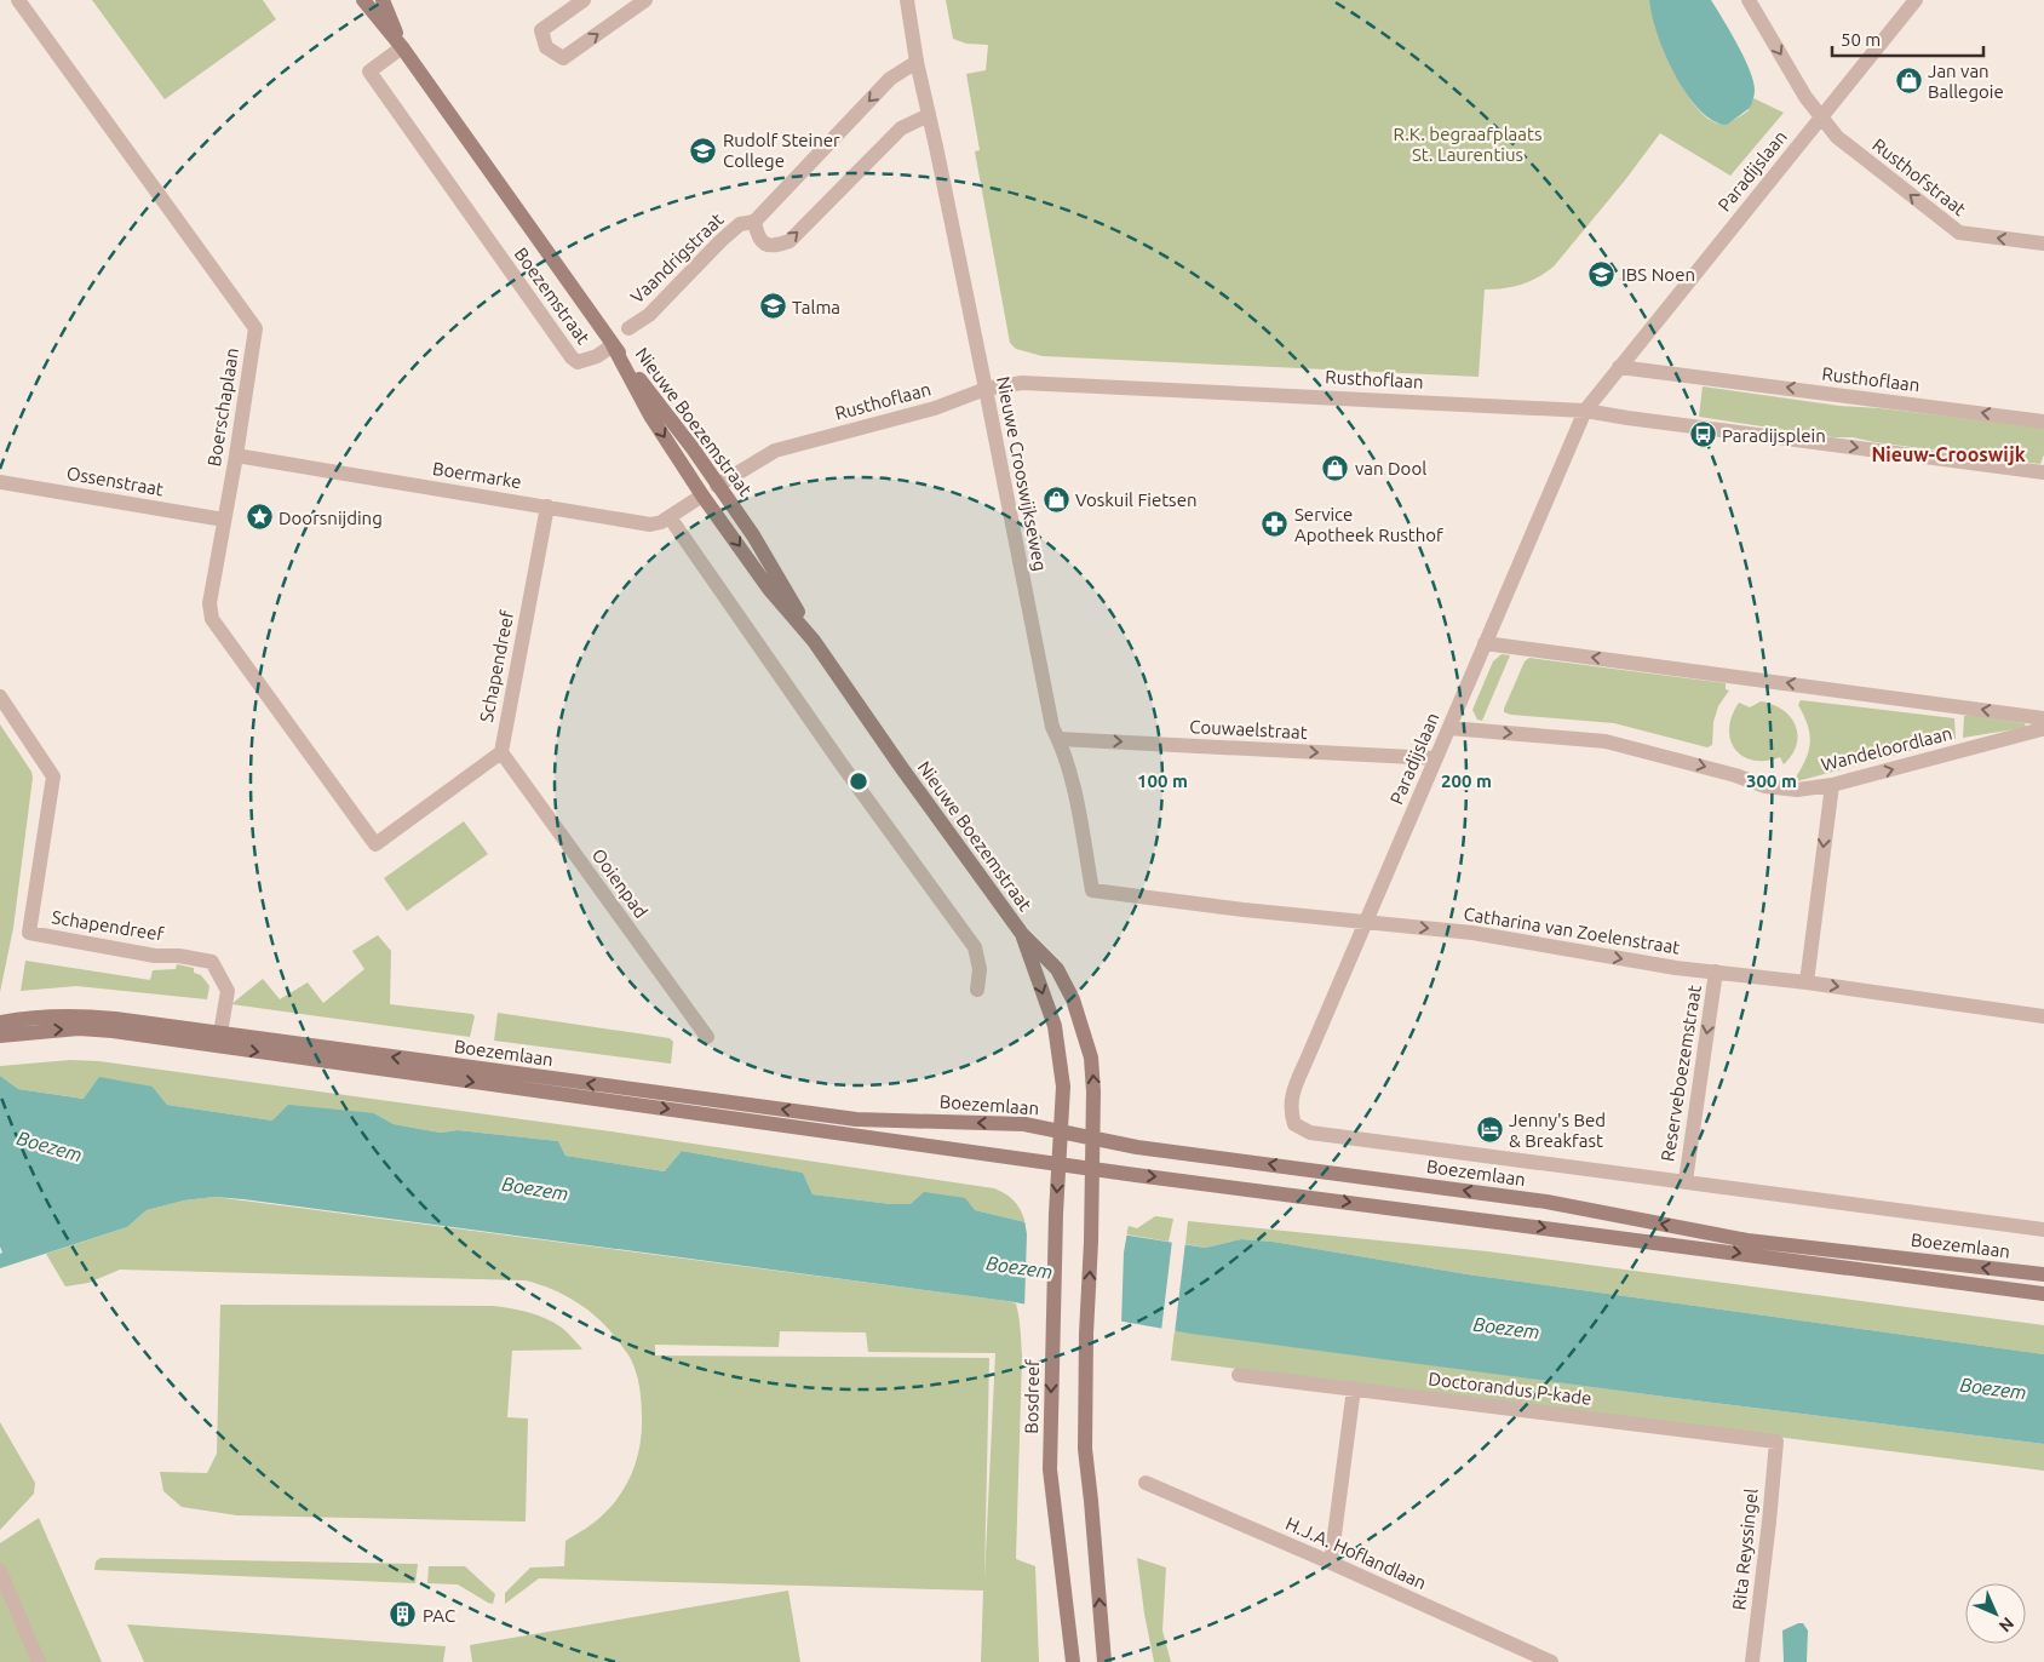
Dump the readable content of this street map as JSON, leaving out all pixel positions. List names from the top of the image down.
{
  "streets": {
    "main road": [
      "Boezemstraat",
      "Nieuwe Boezemstraat",
      "Boezemlaan",
      "Bosdreef"
    ],
    "street": [
      "Paradijslaan",
      "Rusthofstraat",
      "Vaandrigstraat",
      "Rusthoflaan",
      "Boerschaplaan",
      "Nieuwe Crooswijkseweg",
      "Boermarke",
      "Ossenstraat",
      "Schapendreef",
      "Couwaelstraat",
      "Wandeloordlaan",
      "Ooienpad",
      "Catharina van Zoelenstraat",
      "Reserveboezemstraat",
      "Doctorandus P-kade",
      "Rita Reyssingel",
      "H.J.A. Hoflandlaan"
    ]
  },
  "crossings": [
    ["Paradijslaan", "Rusthofstraat"],
    ["Paradijslaan", "Rusthoflaan"],
    ["Paradijslaan", "Couwaelstraat"],
    ["Paradijslaan", "Wandeloordlaan"],
    ["Paradijslaan", "Catharina van Zoelenstraat"],
    ["Paradijslaan", "Boezemlaan"],
    ["Vaandrigstraat", "Nieuwe Crooswijkseweg"],
    ["Boezemstraat", "Nieuwe Boezemstraat"],
    ["Rusthoflaan", "Nieuwe Boezemstraat"],
    ["Rusthoflaan", "Nieuwe Crooswijkseweg"],
    ["Boerschaplaan", "Boermarke"],
    ["Boerschaplaan", "Ossenstraat"],
    ["Boerschaplaan", "Schapendreef"],
    ["Boerschaplaan", "Ooienpad"],
    ["Nieuwe Boezemstraat", "Boermarke"],
    ["Nieuwe Boezemstraat", "Boezemlaan"],
    ["Nieuwe Boezemstraat", "Bosdreef"],
    ["Nieuwe Crooswijkseweg", "Couwaelstraat"],
    ["Nieuwe Crooswijkseweg", "Catharina van Zoelenstraat"],
    ["Boermarke", "Schapendreef"],
    ["Schapendreef", "Ooienpad"],
    ["Schapendreef", "Boezemlaan"],
    ["Catharina van Zoelenstraat", "Reserveboezemstraat"],
    ["Boezemlaan", "Reserveboezemstraat"],
    ["Boezemlaan", "Bosdreef"],
    ["Doctorandus P-kade", "Rita Reyssingel"]
  ],
  "one_way": ["Couwaelstraat", "Catharina van Zoelenstraat", "Reserveboezemstraat"],
  "districts": ["Nieuw-Crooswijk"],
  "water": ["Boezem"],
  "parks": ["R.K. begraafplaats St. Laurentius"],
  "places": {
    "shop": ["Jan van Ballegoie", "van Dool", "Voskuil Fietsen"],
    "school or university": ["Rudolf Steiner College", "IBS Noen", "Talma"],
    "bus stop": ["Paradijsplein"],
    "place": ["Doorsnijding"],
    "pharmacy": ["Service Apotheek Rusthof"],
    "hotel": ["Jenny's Bed & Breakfast"],
    "building": ["PAC"]
  },
  "scale_bar": "50 m",
  "north": "bottom right",
  "rings": ["100 m", "200 m", "300 m"]
}
